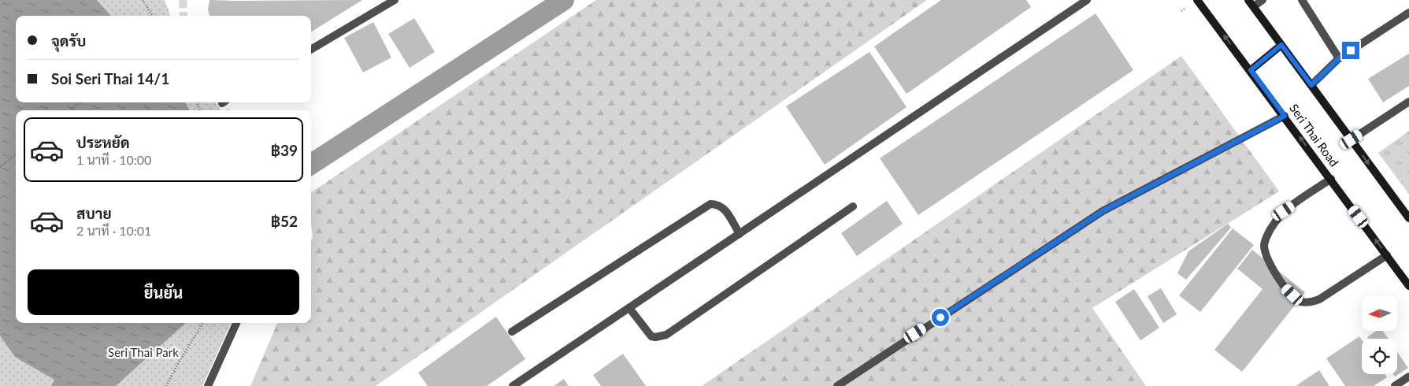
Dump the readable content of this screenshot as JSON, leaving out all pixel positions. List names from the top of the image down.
{
  "streets": {
    "main road": ["Seri Thai Road"]
  },
  "parks": ["Seri Thai Park"],
  "north": "left",
  "page": {
    "banner": ["จุดรับ", "Soi Seri Thai 14/1"],
    "list": [
      {
        "name": "ประหยัด",
        "note": "1 นาที · 10:00",
        "value": "฿39"
      },
      {
        "name": "สบาย",
        "note": "2 นาที · 10:01",
        "value": "฿52"
      }
    ],
    "buttons": "ยืนยัน"
  }
}
